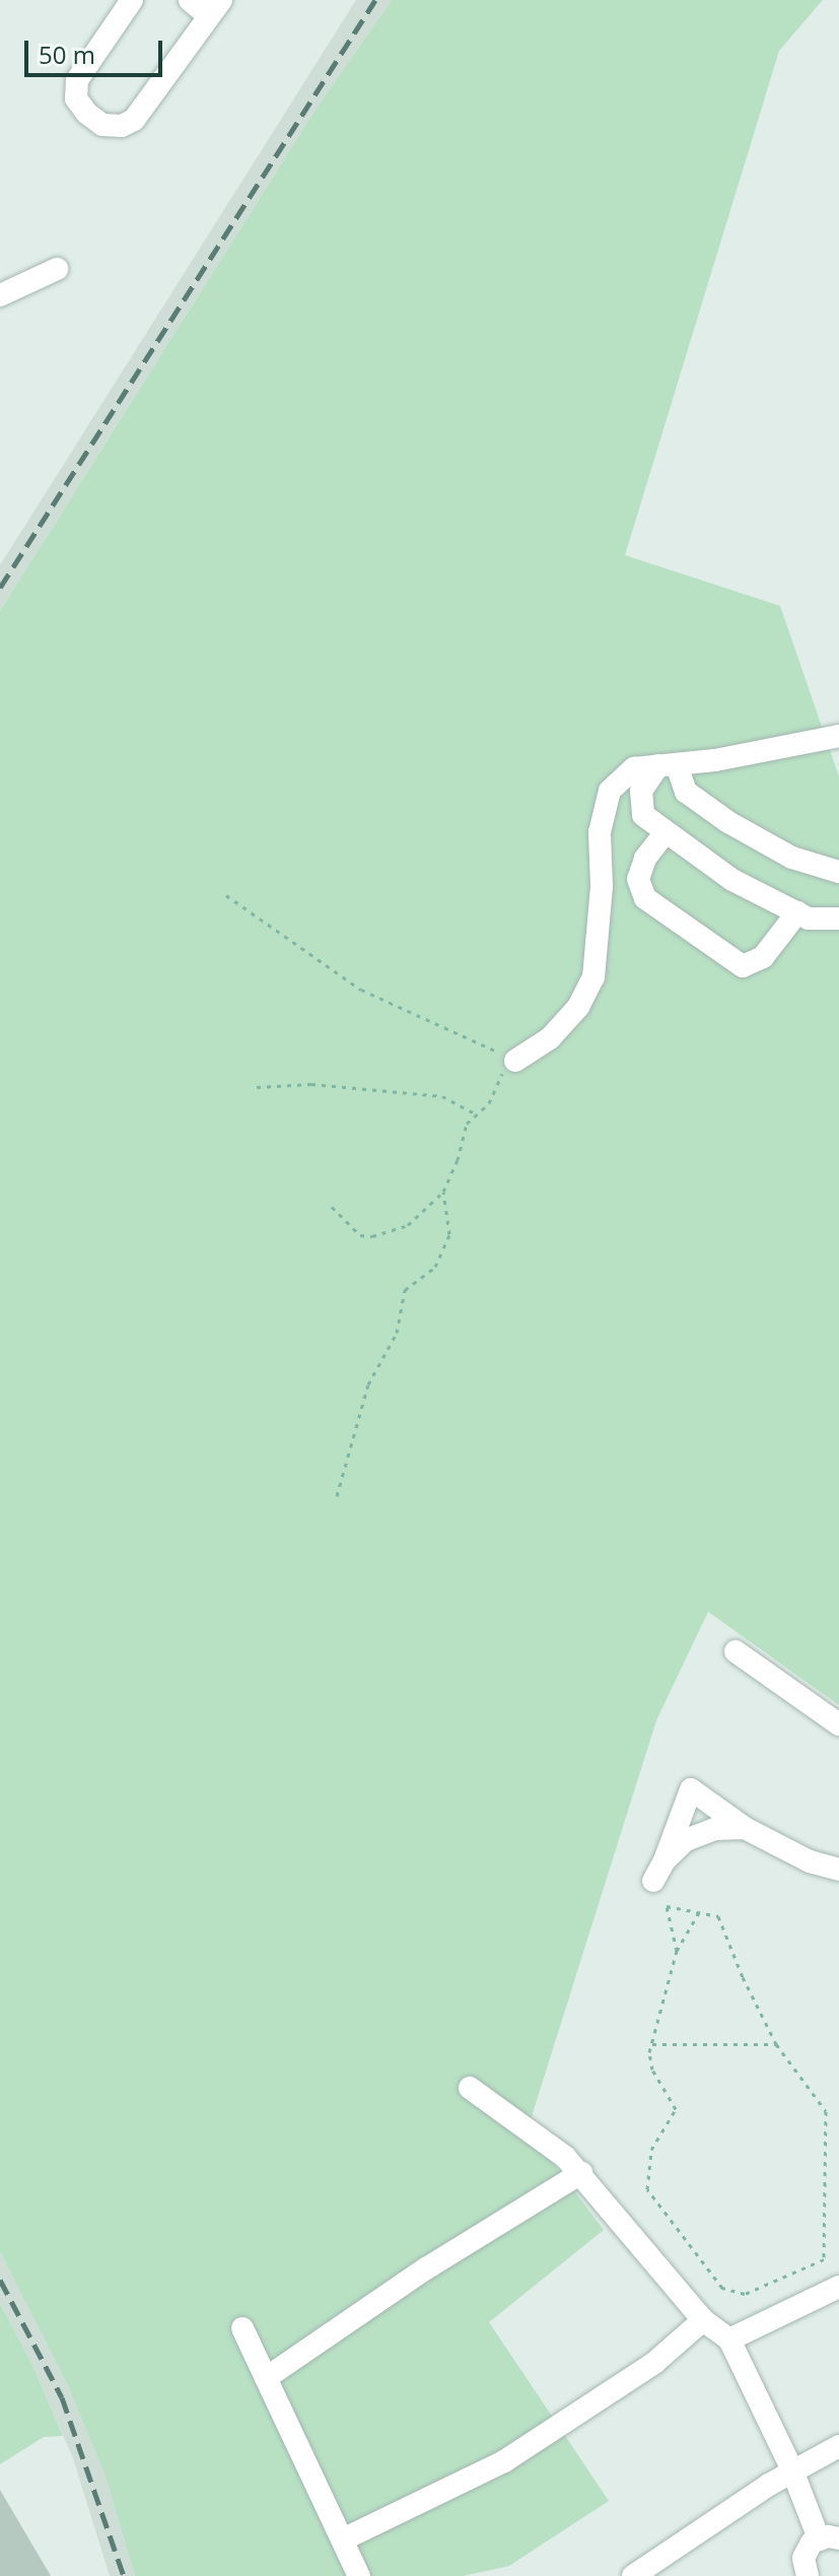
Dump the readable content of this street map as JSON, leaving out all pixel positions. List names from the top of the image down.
{
  "scale_bar": "50 m"
}
